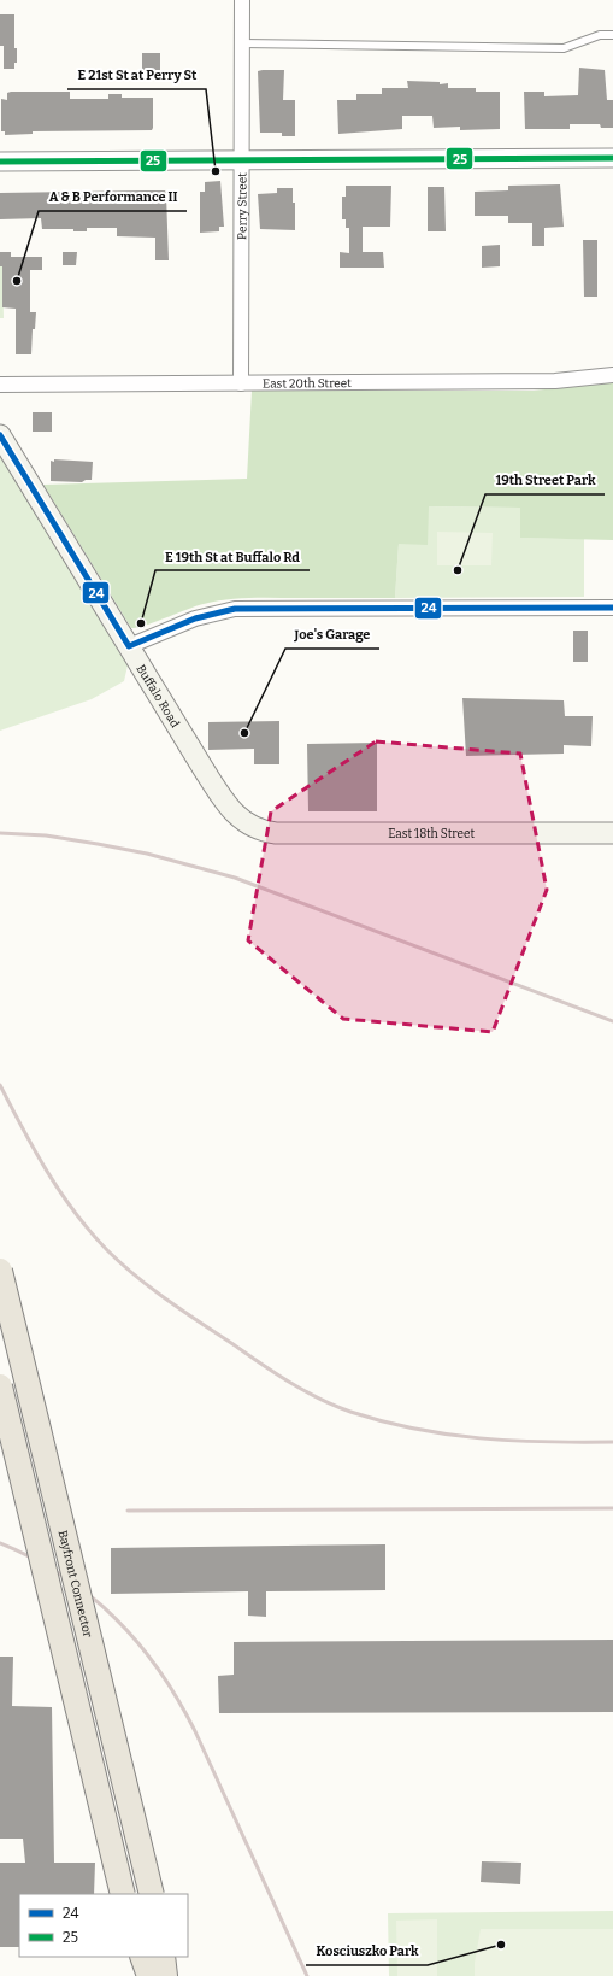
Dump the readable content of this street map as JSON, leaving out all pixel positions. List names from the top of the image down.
{
  "streets": {
    "highway": ["Bayfront Connector"],
    "main road": ["Buffalo Road", "East 18th Street"],
    "street": ["Perry Street", "East 20th Street"]
  },
  "crossings": [
    ["Perry Street", "East 20th Street"],
    ["Buffalo Road", "East 18th Street"]
  ],
  "places": [
    "E 21st St at Perry St",
    "A & B Performance II",
    "19th Street Park",
    "E 19th St at Buffalo Rd",
    "Joe's Garage",
    "Kosciuszko Park"
  ],
  "lines": ["transit line 25", "transit line 24"],
  "legend": ["24", "25"]
}
